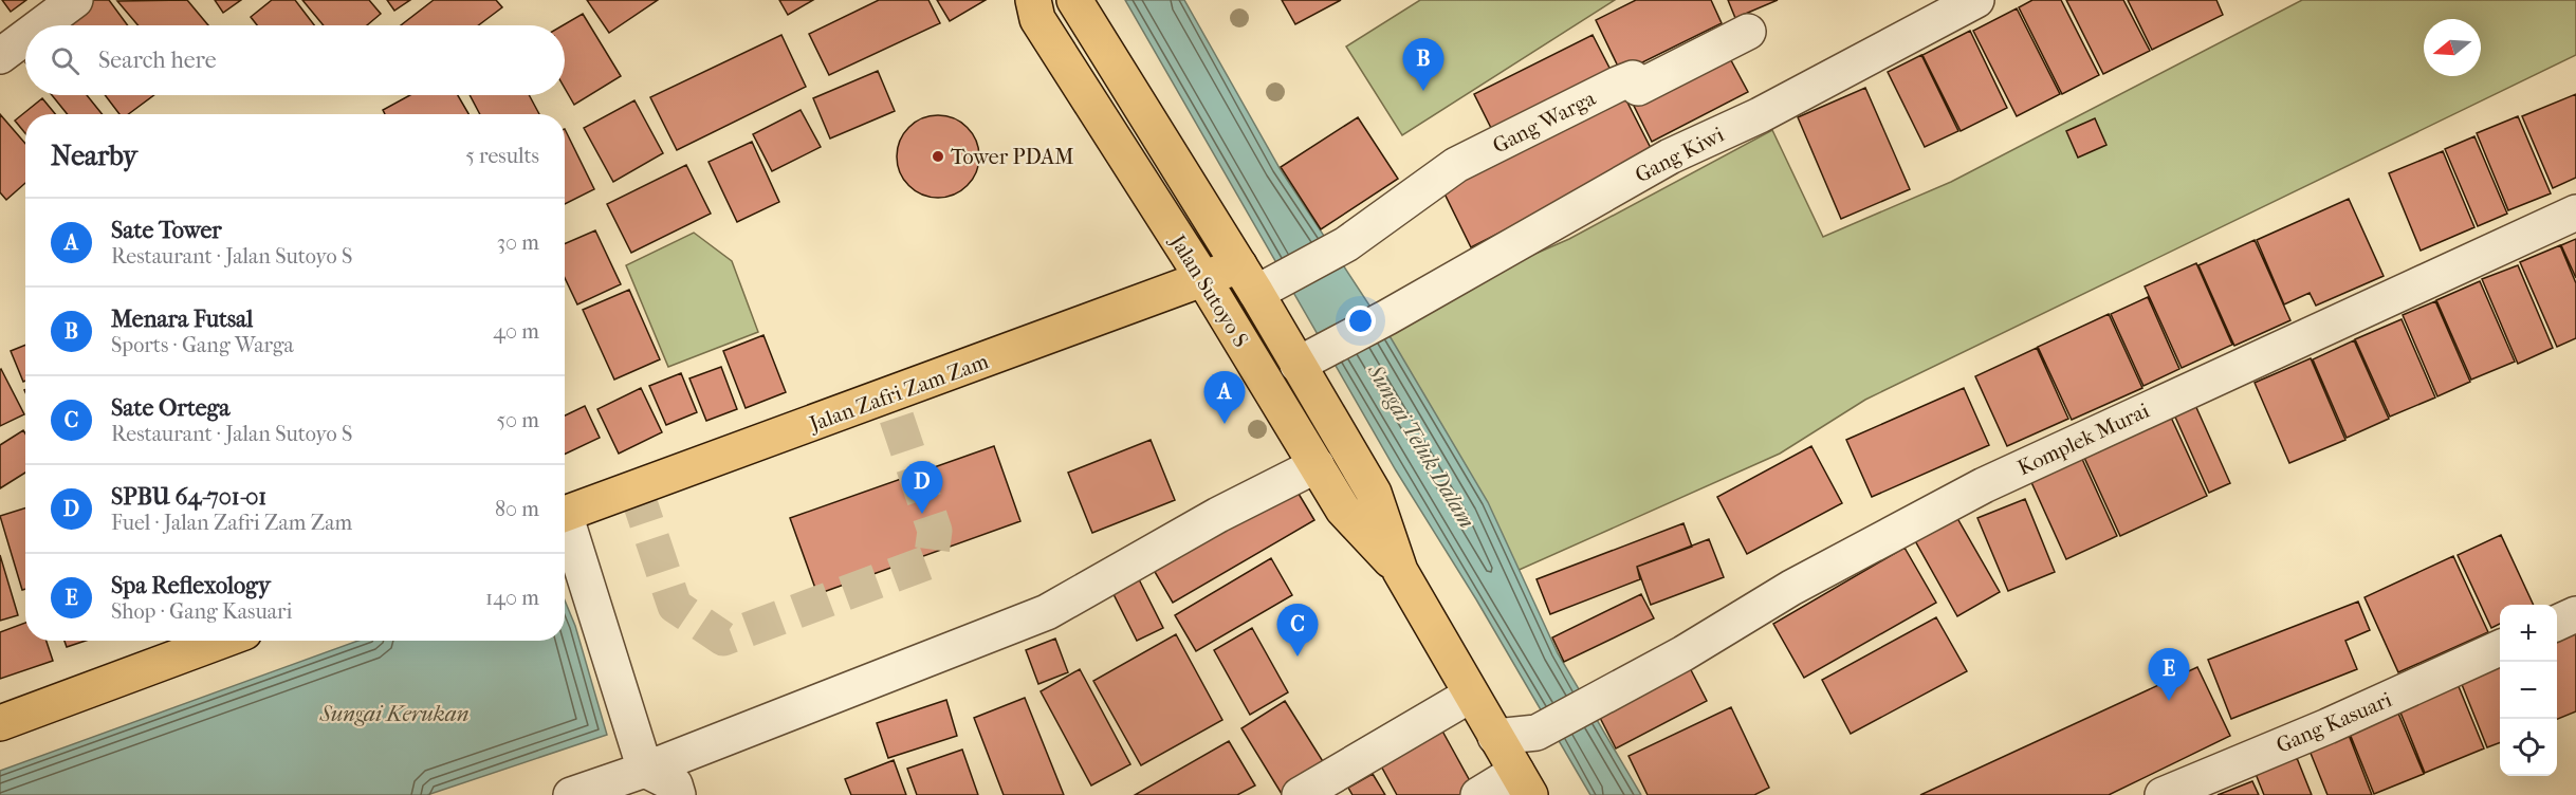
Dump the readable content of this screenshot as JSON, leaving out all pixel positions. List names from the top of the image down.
{
  "streets": {
    "main road": ["Jalan Sutoyo S", "Jalan Zafri Zam Zam"],
    "street": [
      "Gang Warga",
      "Gang Kiwi",
      "Komplek Murai",
      "Gang Kasuari"
    ]
  },
  "crossings": [
    ["Gang Warga", "Jalan Sutoyo S"],
    ["Gang Warga", "Jalan Zafri Zam Zam"],
    ["Gang Kiwi", "Jalan Sutoyo S"],
    ["Jalan Sutoyo S", "Jalan Zafri Zam Zam"],
    ["Jalan Sutoyo S", "Komplek Murai"]
  ],
  "water": ["Sungai Teluk Dalam", "Sungai Kerukan"],
  "places": ["Tower PDAM"],
  "north": "left",
  "page": {
    "search": "Search here",
    "pins": [
      "B",
      "A",
      "D",
      "C",
      "E"
    ],
    "heading": ["Nearby", "5 results"],
    "list": [
      {
        "mark": "A",
        "name": "Sate Tower",
        "note": "Restaurant · Jalan Sutoyo S",
        "value": "30 m"
      },
      {
        "mark": "B",
        "name": "Menara Futsal",
        "note": "Sports · Gang Warga",
        "value": "40 m"
      },
      {
        "mark": "C",
        "name": "Sate Ortega",
        "note": "Restaurant · Jalan Sutoyo S",
        "value": "50 m"
      },
      {
        "mark": "D",
        "name": "SPBU 64-701-01",
        "note": "Fuel · Jalan Zafri Zam Zam",
        "value": "80 m"
      },
      {
        "mark": "E",
        "name": "Spa Reflexology",
        "note": "Shop · Gang Kasuari",
        "value": "140 m"
      }
    ],
    "map_buttons": ["+", "−"]
  }
}
